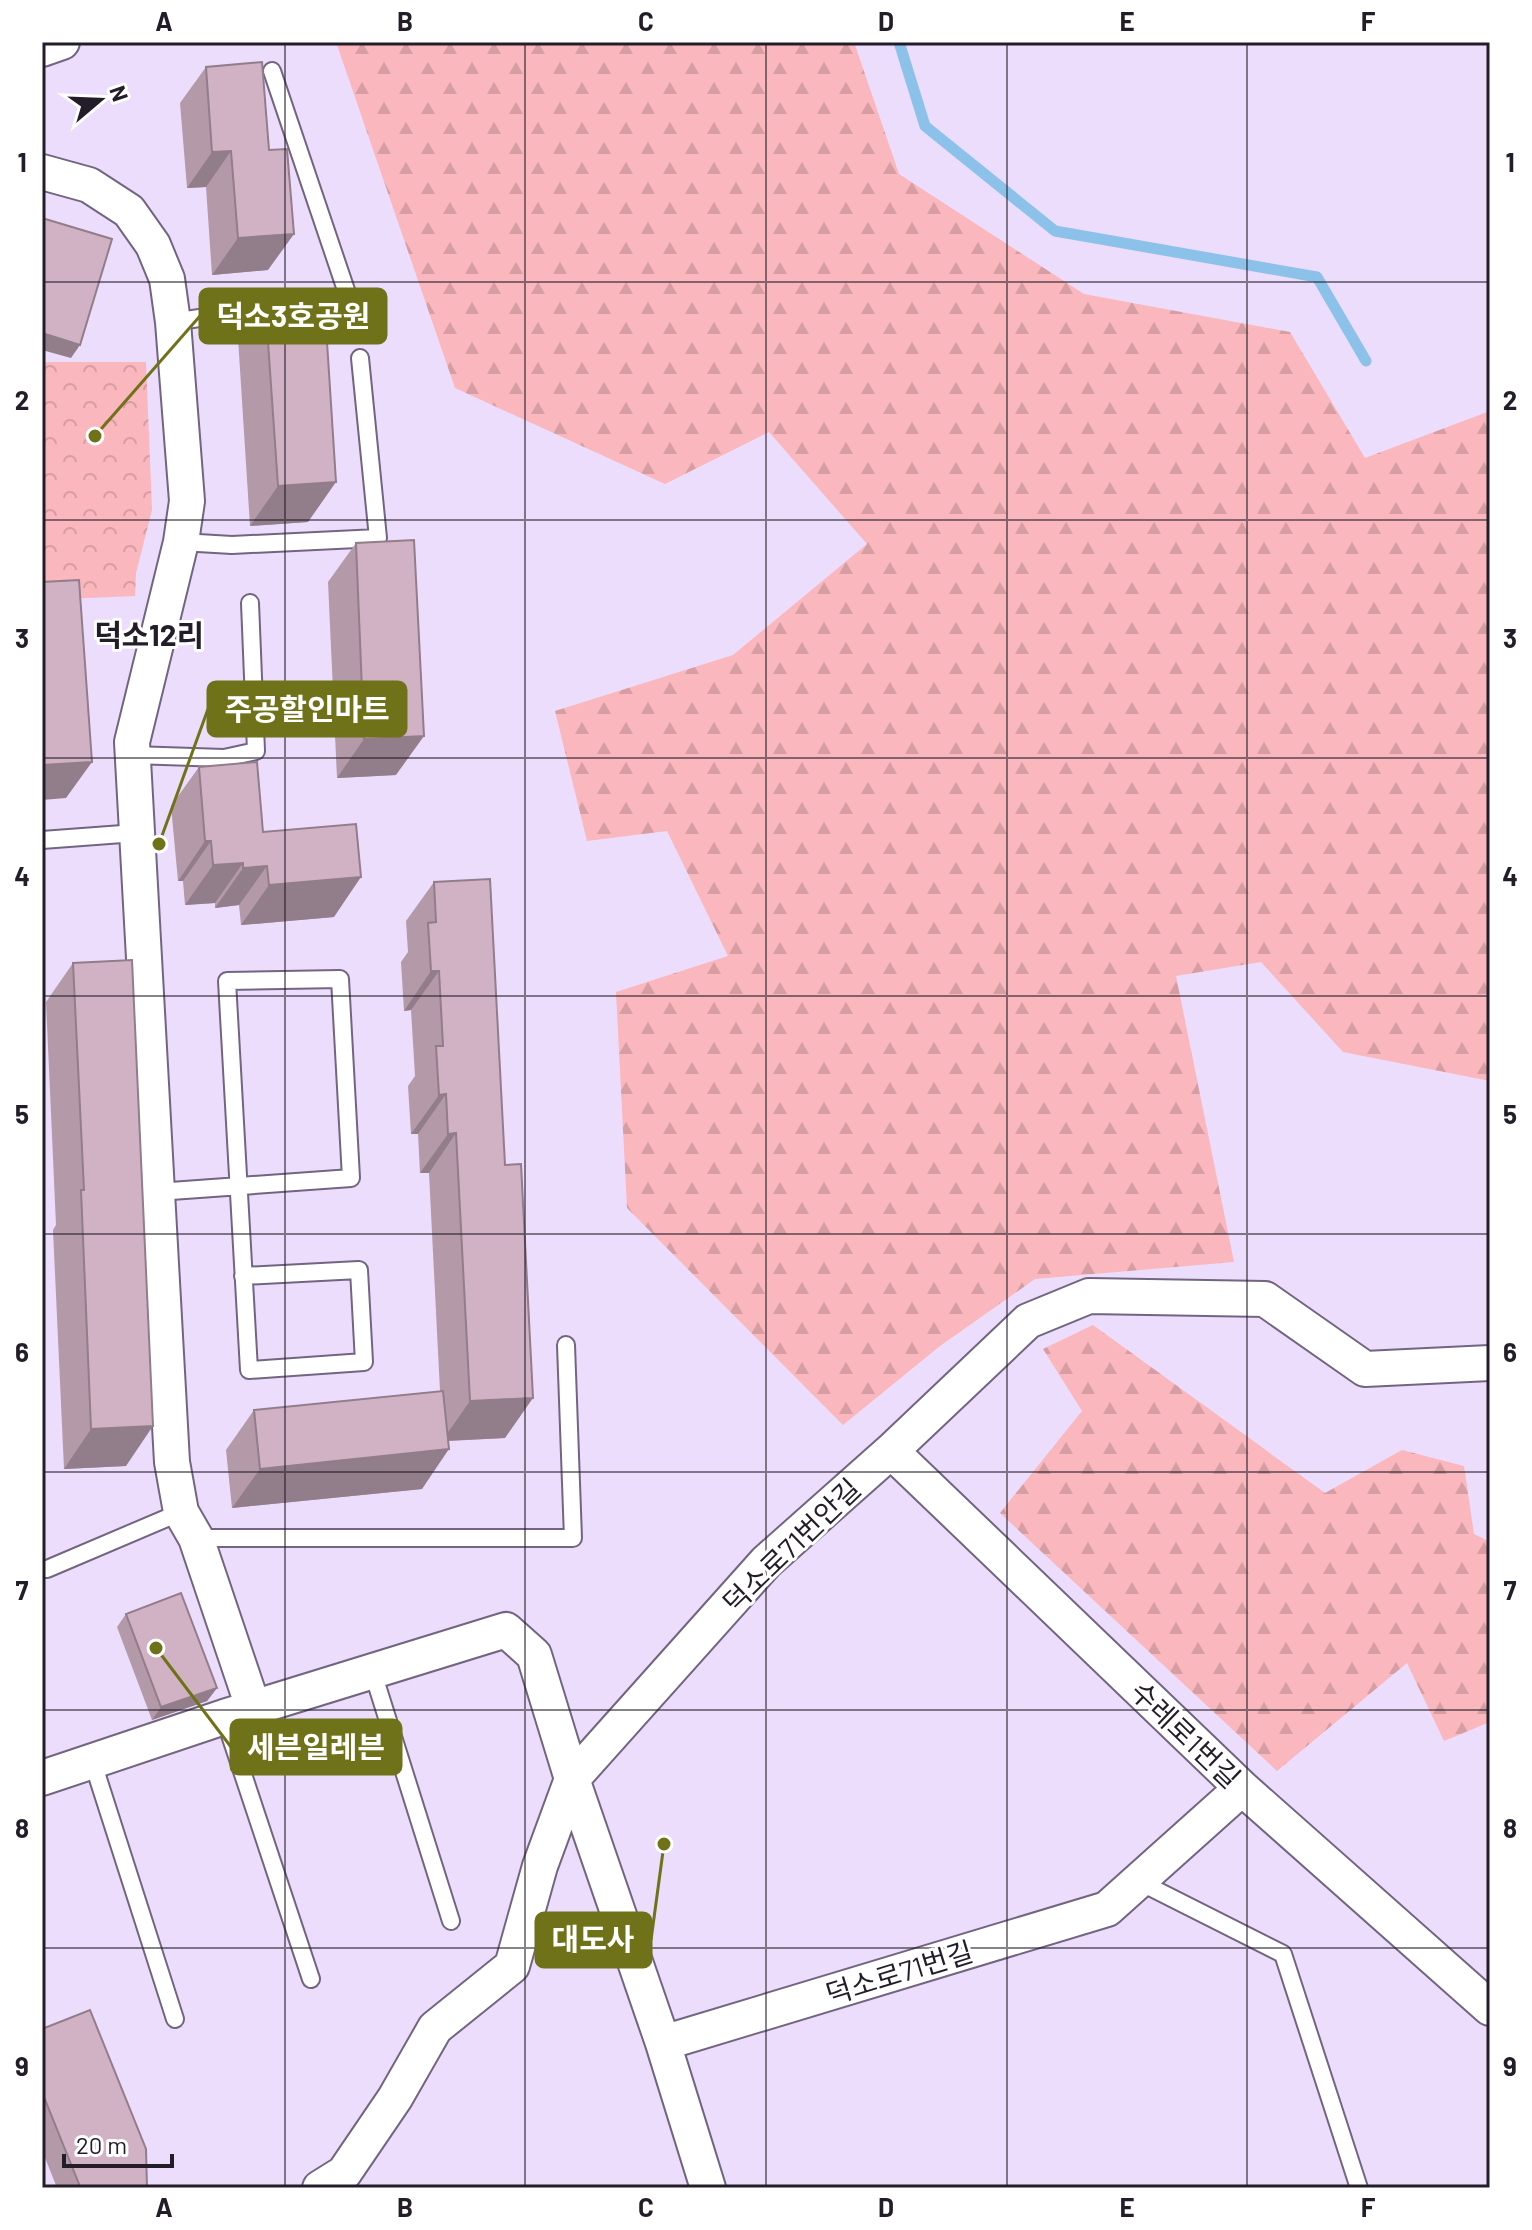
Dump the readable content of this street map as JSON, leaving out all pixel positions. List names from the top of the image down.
{
  "streets": {
    "street": ["덕소로71번안길", "수레로1번길", "덕소로71번길"]
  },
  "crossings": [
    ["덕소로71번안길", "수레로1번길"],
    ["수레로1번길", "덕소로71번길"]
  ],
  "districts": ["덕소12리"],
  "places": [
    "덕소3호공원",
    "주공할인마트",
    "세븐일레븐",
    "대도사"
  ],
  "scale_bar": "20 m",
  "north": "right",
  "grid": {
    "columns": [
      "A",
      "B",
      "C",
      "D",
      "E",
      "F"
    ],
    "rows": [
      "1",
      "2",
      "3",
      "4",
      "5",
      "6",
      "7",
      "8",
      "9"
    ]
  }
}
